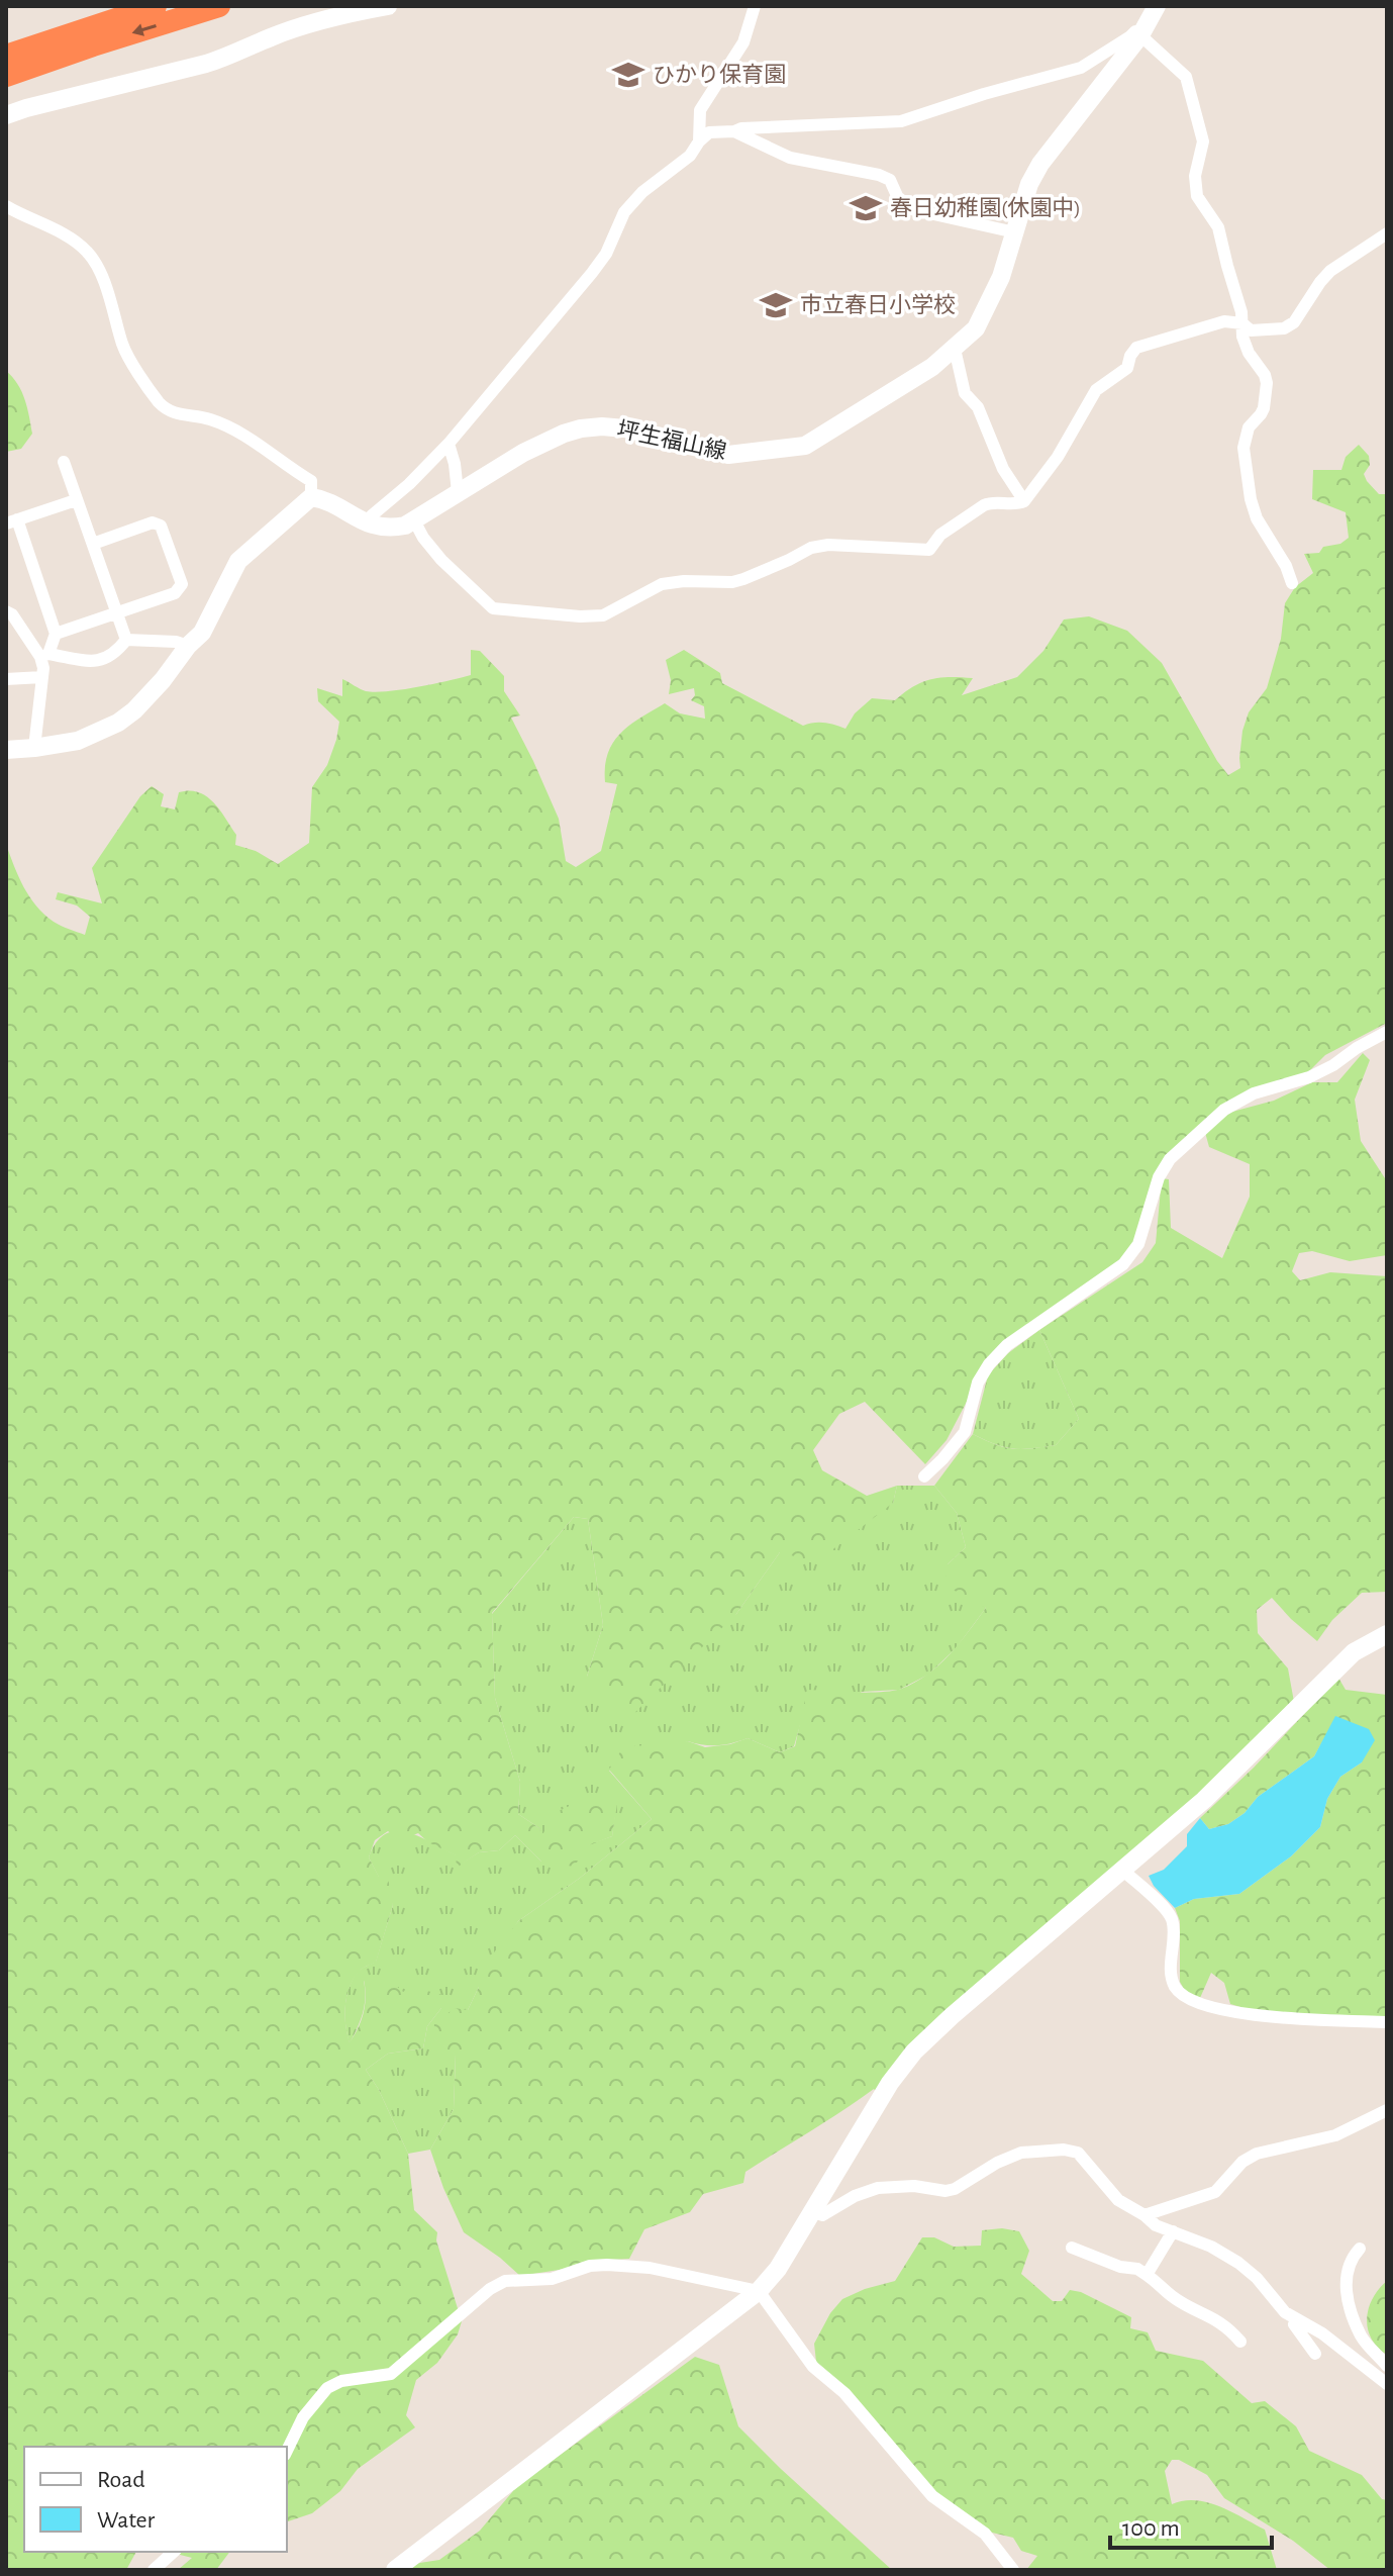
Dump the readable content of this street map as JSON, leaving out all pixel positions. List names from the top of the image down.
{
  "streets": {
    "street": ["坪生福山線"]
  },
  "places": {
    "school or university": ["ひかり保育園", "春日幼稚園(休園中)", "市立春日小学校"]
  },
  "legend": ["Road", "Water"],
  "scale_bar": "100 m"
}
